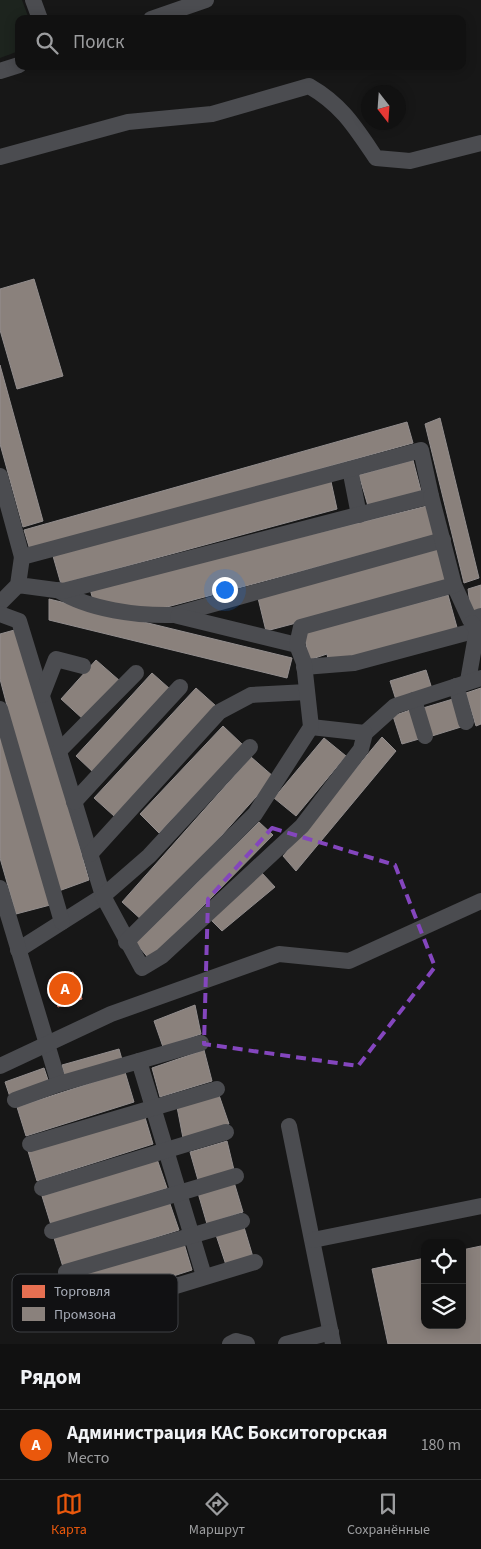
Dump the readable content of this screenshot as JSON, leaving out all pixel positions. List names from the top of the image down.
{
  "legend": ["Торговля", "Промзона"],
  "north": "bottom",
  "page": {
    "search": "Поиск",
    "pins": "A",
    "heading": "Рядом",
    "list": [
      {
        "mark": "A",
        "name": "Администрация КАС Бокситогорская",
        "note": "Место",
        "value": "180 m"
      }
    ],
    "nav": ["Карта", "Маршрут", "Сохранённые"]
  }
}
